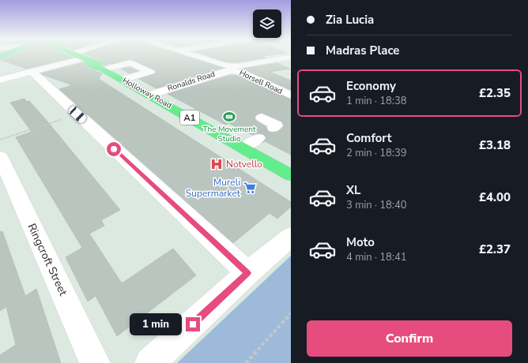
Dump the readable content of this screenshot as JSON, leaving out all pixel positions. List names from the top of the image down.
{
  "streets": {
    "highway": ["Holloway Road", "A1"],
    "street": ["Ronalds Road", "Horsell Road", "Ringcroft Street"]
  },
  "crossings": [
    ["Ronalds Road", "Horsell Road"],
    ["Ronalds Road", "Holloway Road"]
  ],
  "places": {
    "sports": ["The Movement Studio"],
    "hospital": ["Notvello"],
    "supermarket": ["Mureli Supermarket"]
  },
  "page": {
    "banner": ["Zia Lucia", "Madras Place"],
    "list": [
      {
        "name": "Economy",
        "note": "1 min · 18:38",
        "value": "£2.35"
      },
      {
        "name": "Comfort",
        "note": "2 min · 18:39",
        "value": "£3.18"
      },
      {
        "name": "XL",
        "note": "3 min · 18:40",
        "value": "£4.00"
      },
      {
        "name": "Moto",
        "note": "4 min · 18:41",
        "value": "£2.37"
      }
    ],
    "bubble": "1 min",
    "buttons": "Confirm"
  }
}
